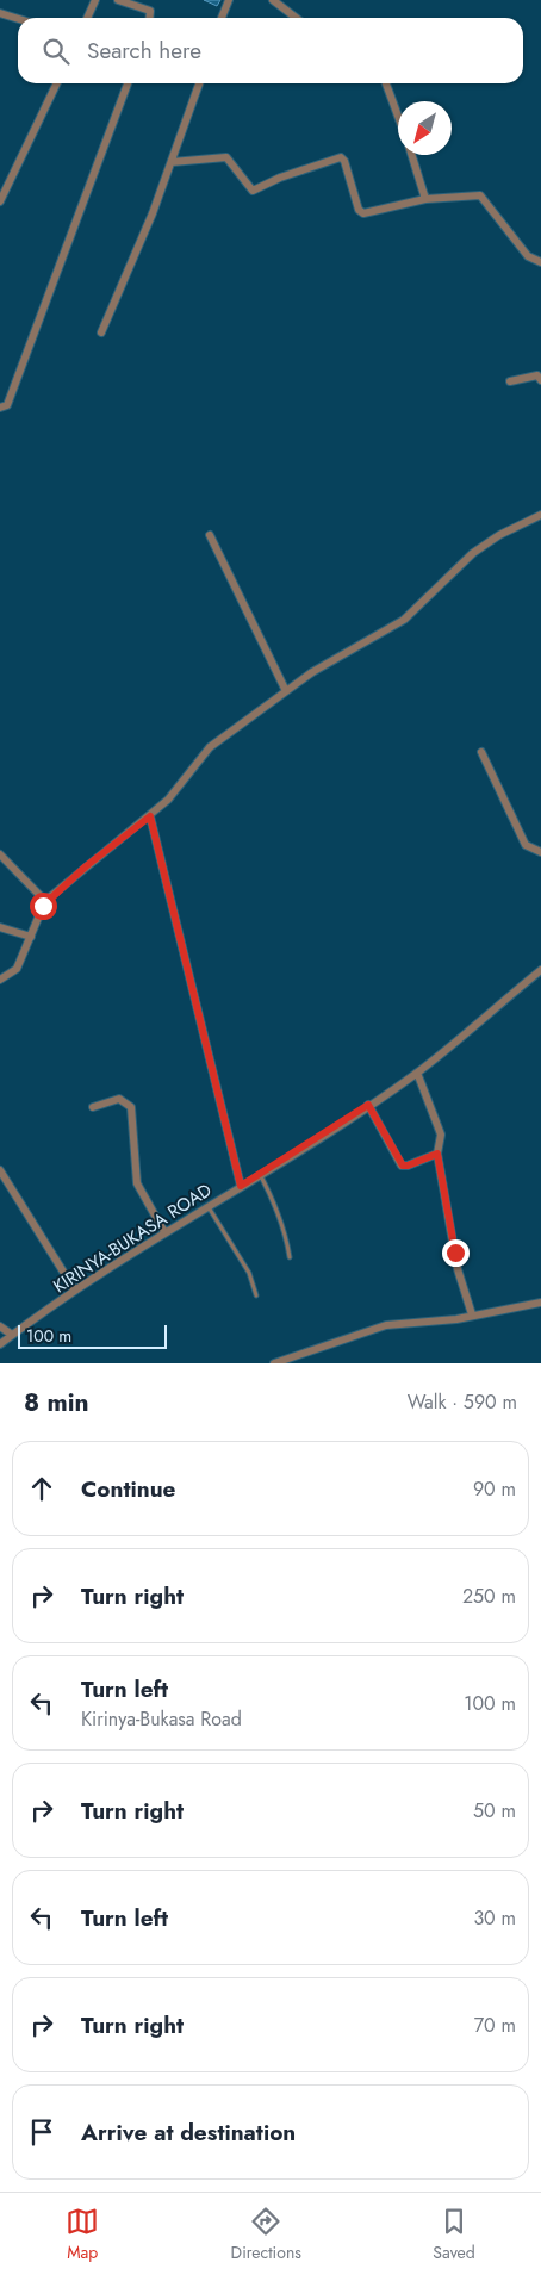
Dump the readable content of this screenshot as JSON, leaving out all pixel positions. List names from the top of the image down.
{
  "streets": {
    "street": ["KIRINYA-BUKASA ROAD"]
  },
  "scale_bar": "100 m",
  "north": "bottom left",
  "page": {
    "search": "Search here",
    "scale": "100 m",
    "heading": ["8 min", "Walk · 590 m"],
    "list": [
      ["Continue", "90 m"],
      ["Turn right", "250 m"],
      ["Turn left", "Kirinya-Bukasa Road", "100 m"],
      ["Turn right", "50 m"],
      ["Turn left", "30 m"],
      ["Turn right", "70 m"],
      "Arrive at destination"
    ],
    "nav": ["Map", "Directions", "Saved"]
  }
}
